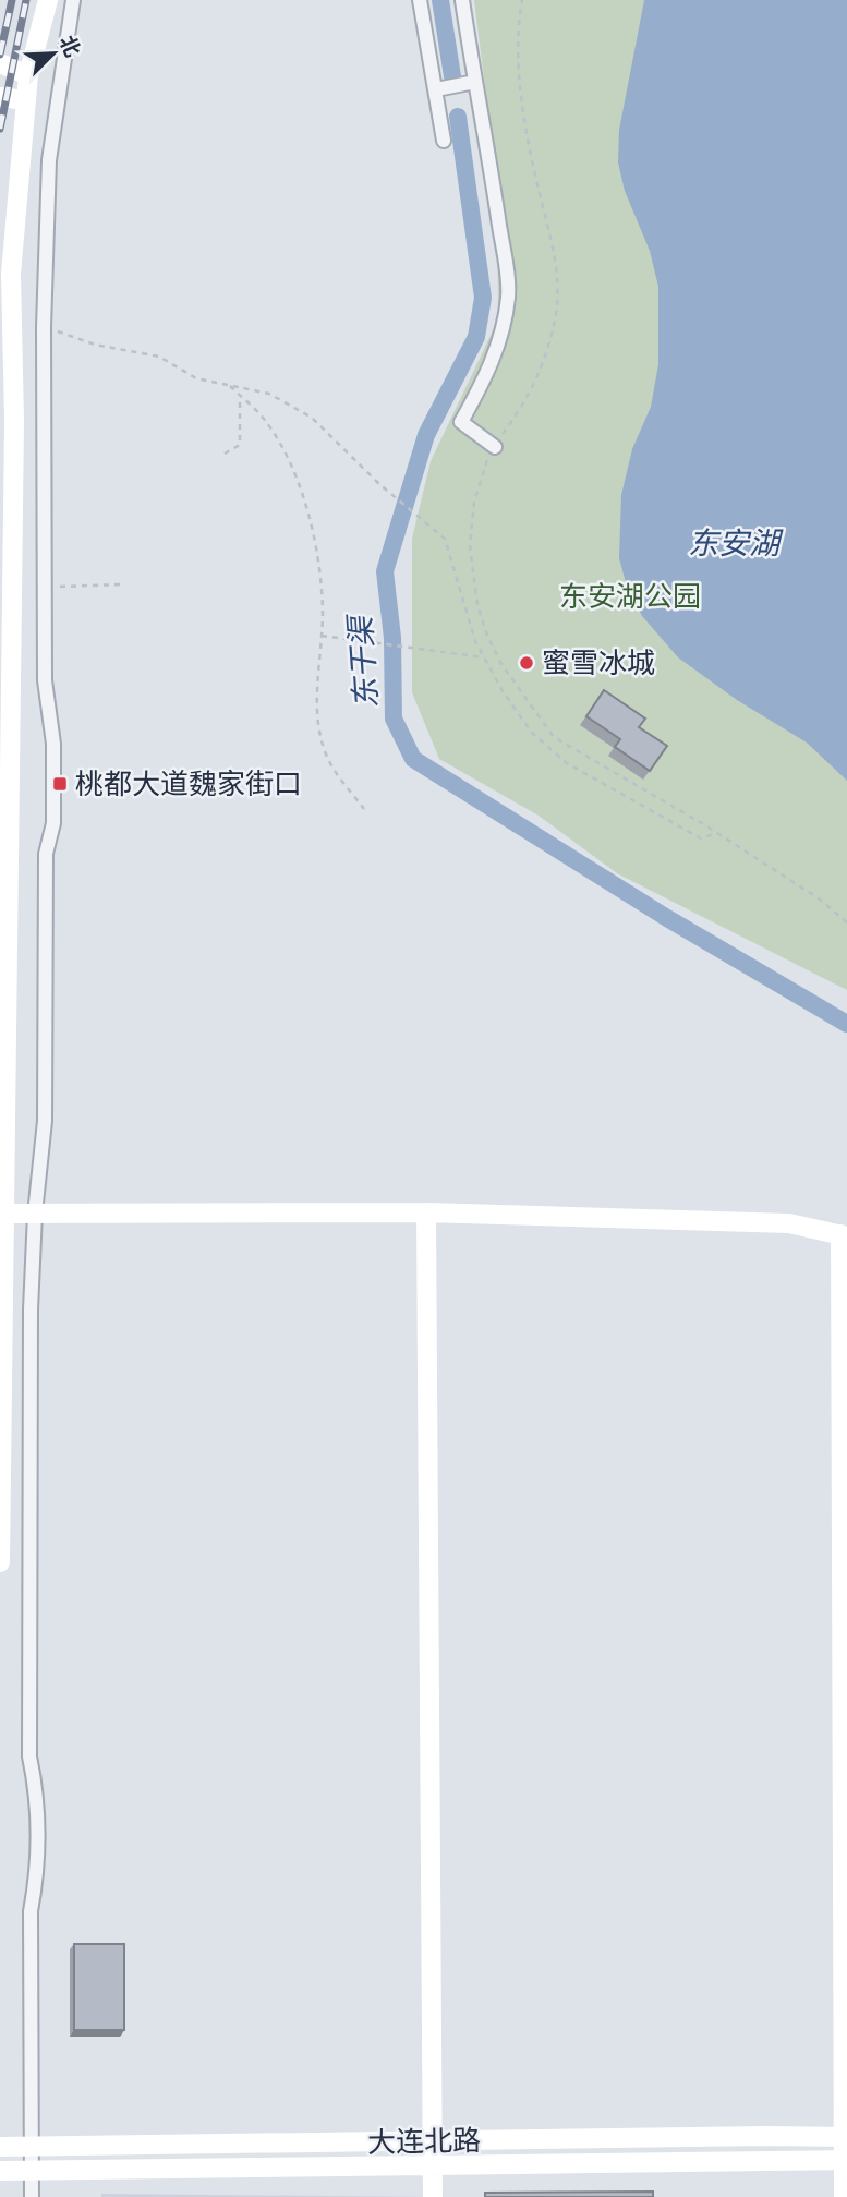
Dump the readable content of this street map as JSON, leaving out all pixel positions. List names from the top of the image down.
{
  "streets": {
    "main road": ["大连北路"]
  },
  "water": ["东安湖", "东干渠"],
  "parks": ["东安湖公园"],
  "places": {
    "other": ["蜜雪冰城"],
    "transit": ["桃都大道魏家街口"]
  },
  "north": "top right"
}
